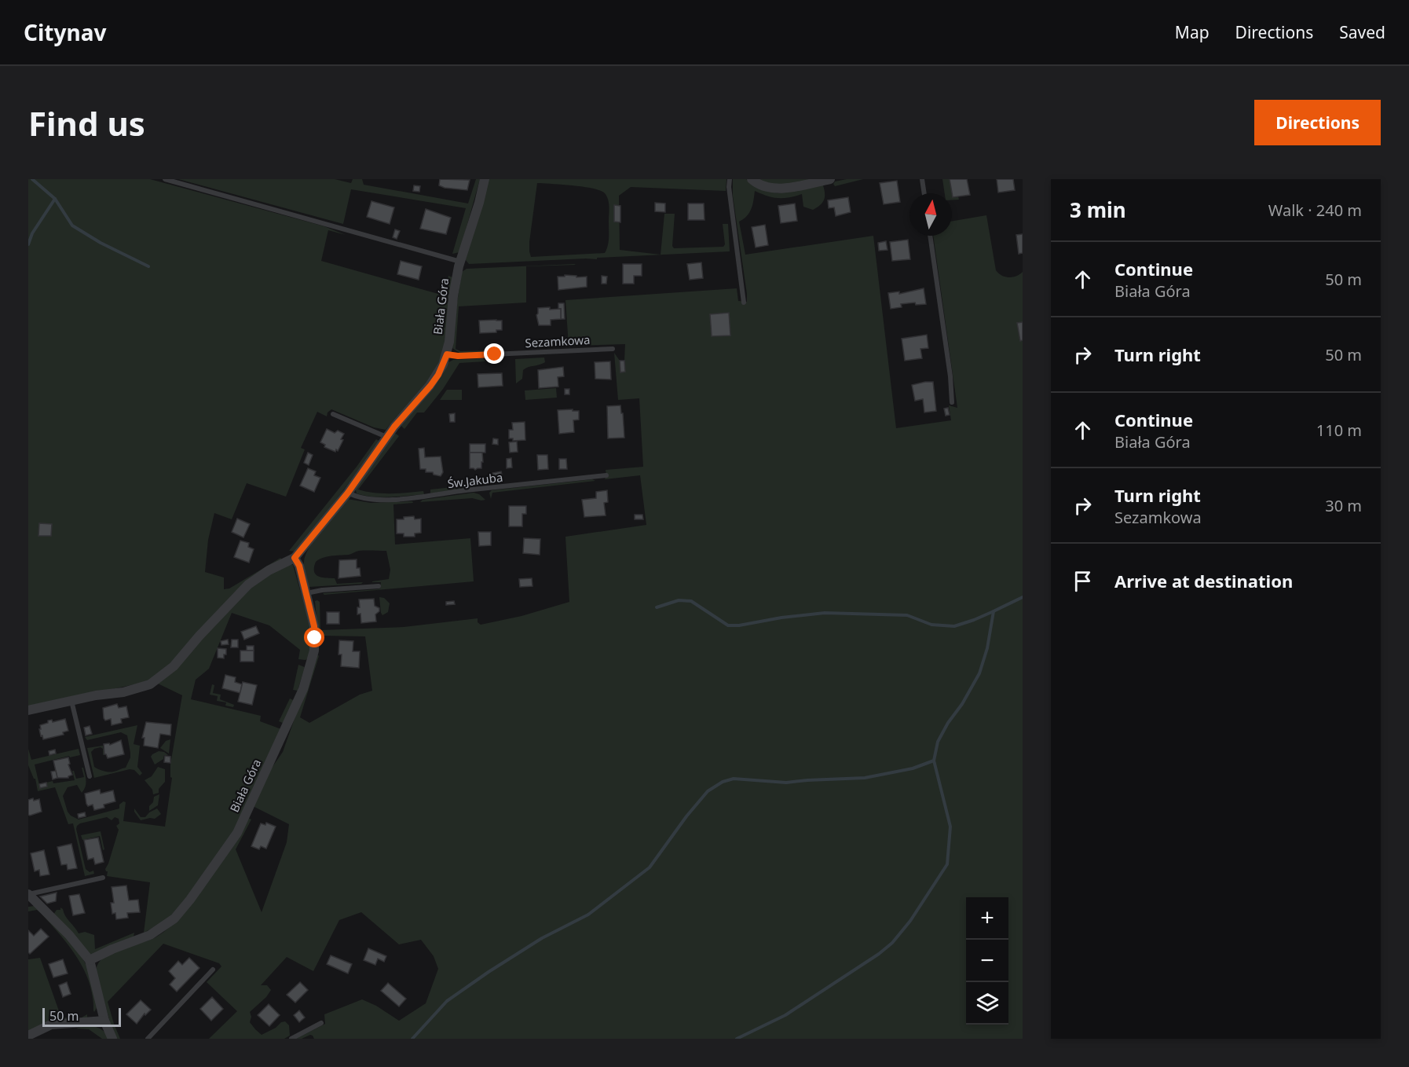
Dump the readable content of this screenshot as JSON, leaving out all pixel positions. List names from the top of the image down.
{
  "streets": {
    "street": ["Biała Góra"],
    "lane": ["Sezamkowa", "Św.Jakuba"]
  },
  "crossings": [
    ["Biała Góra", "Sezamkowa"],
    ["Biała Góra", "Św.Jakuba"]
  ],
  "scale_bar": "50 m",
  "north": "top",
  "page": {
    "header": "Citynav",
    "nav": ["Map", "Directions", "Saved"],
    "buttons": "Directions",
    "title": "Find us",
    "heading": ["3 min", "Walk · 240 m"],
    "list": [
      ["Continue", "Biała Góra", "50 m"],
      ["Turn right", "50 m"],
      ["Continue", "Biała Góra", "110 m"],
      ["Turn right", "Sezamkowa", "30 m"],
      "Arrive at destination"
    ],
    "map_buttons": ["+", "−"],
    "scale": "50 m"
  }
}
